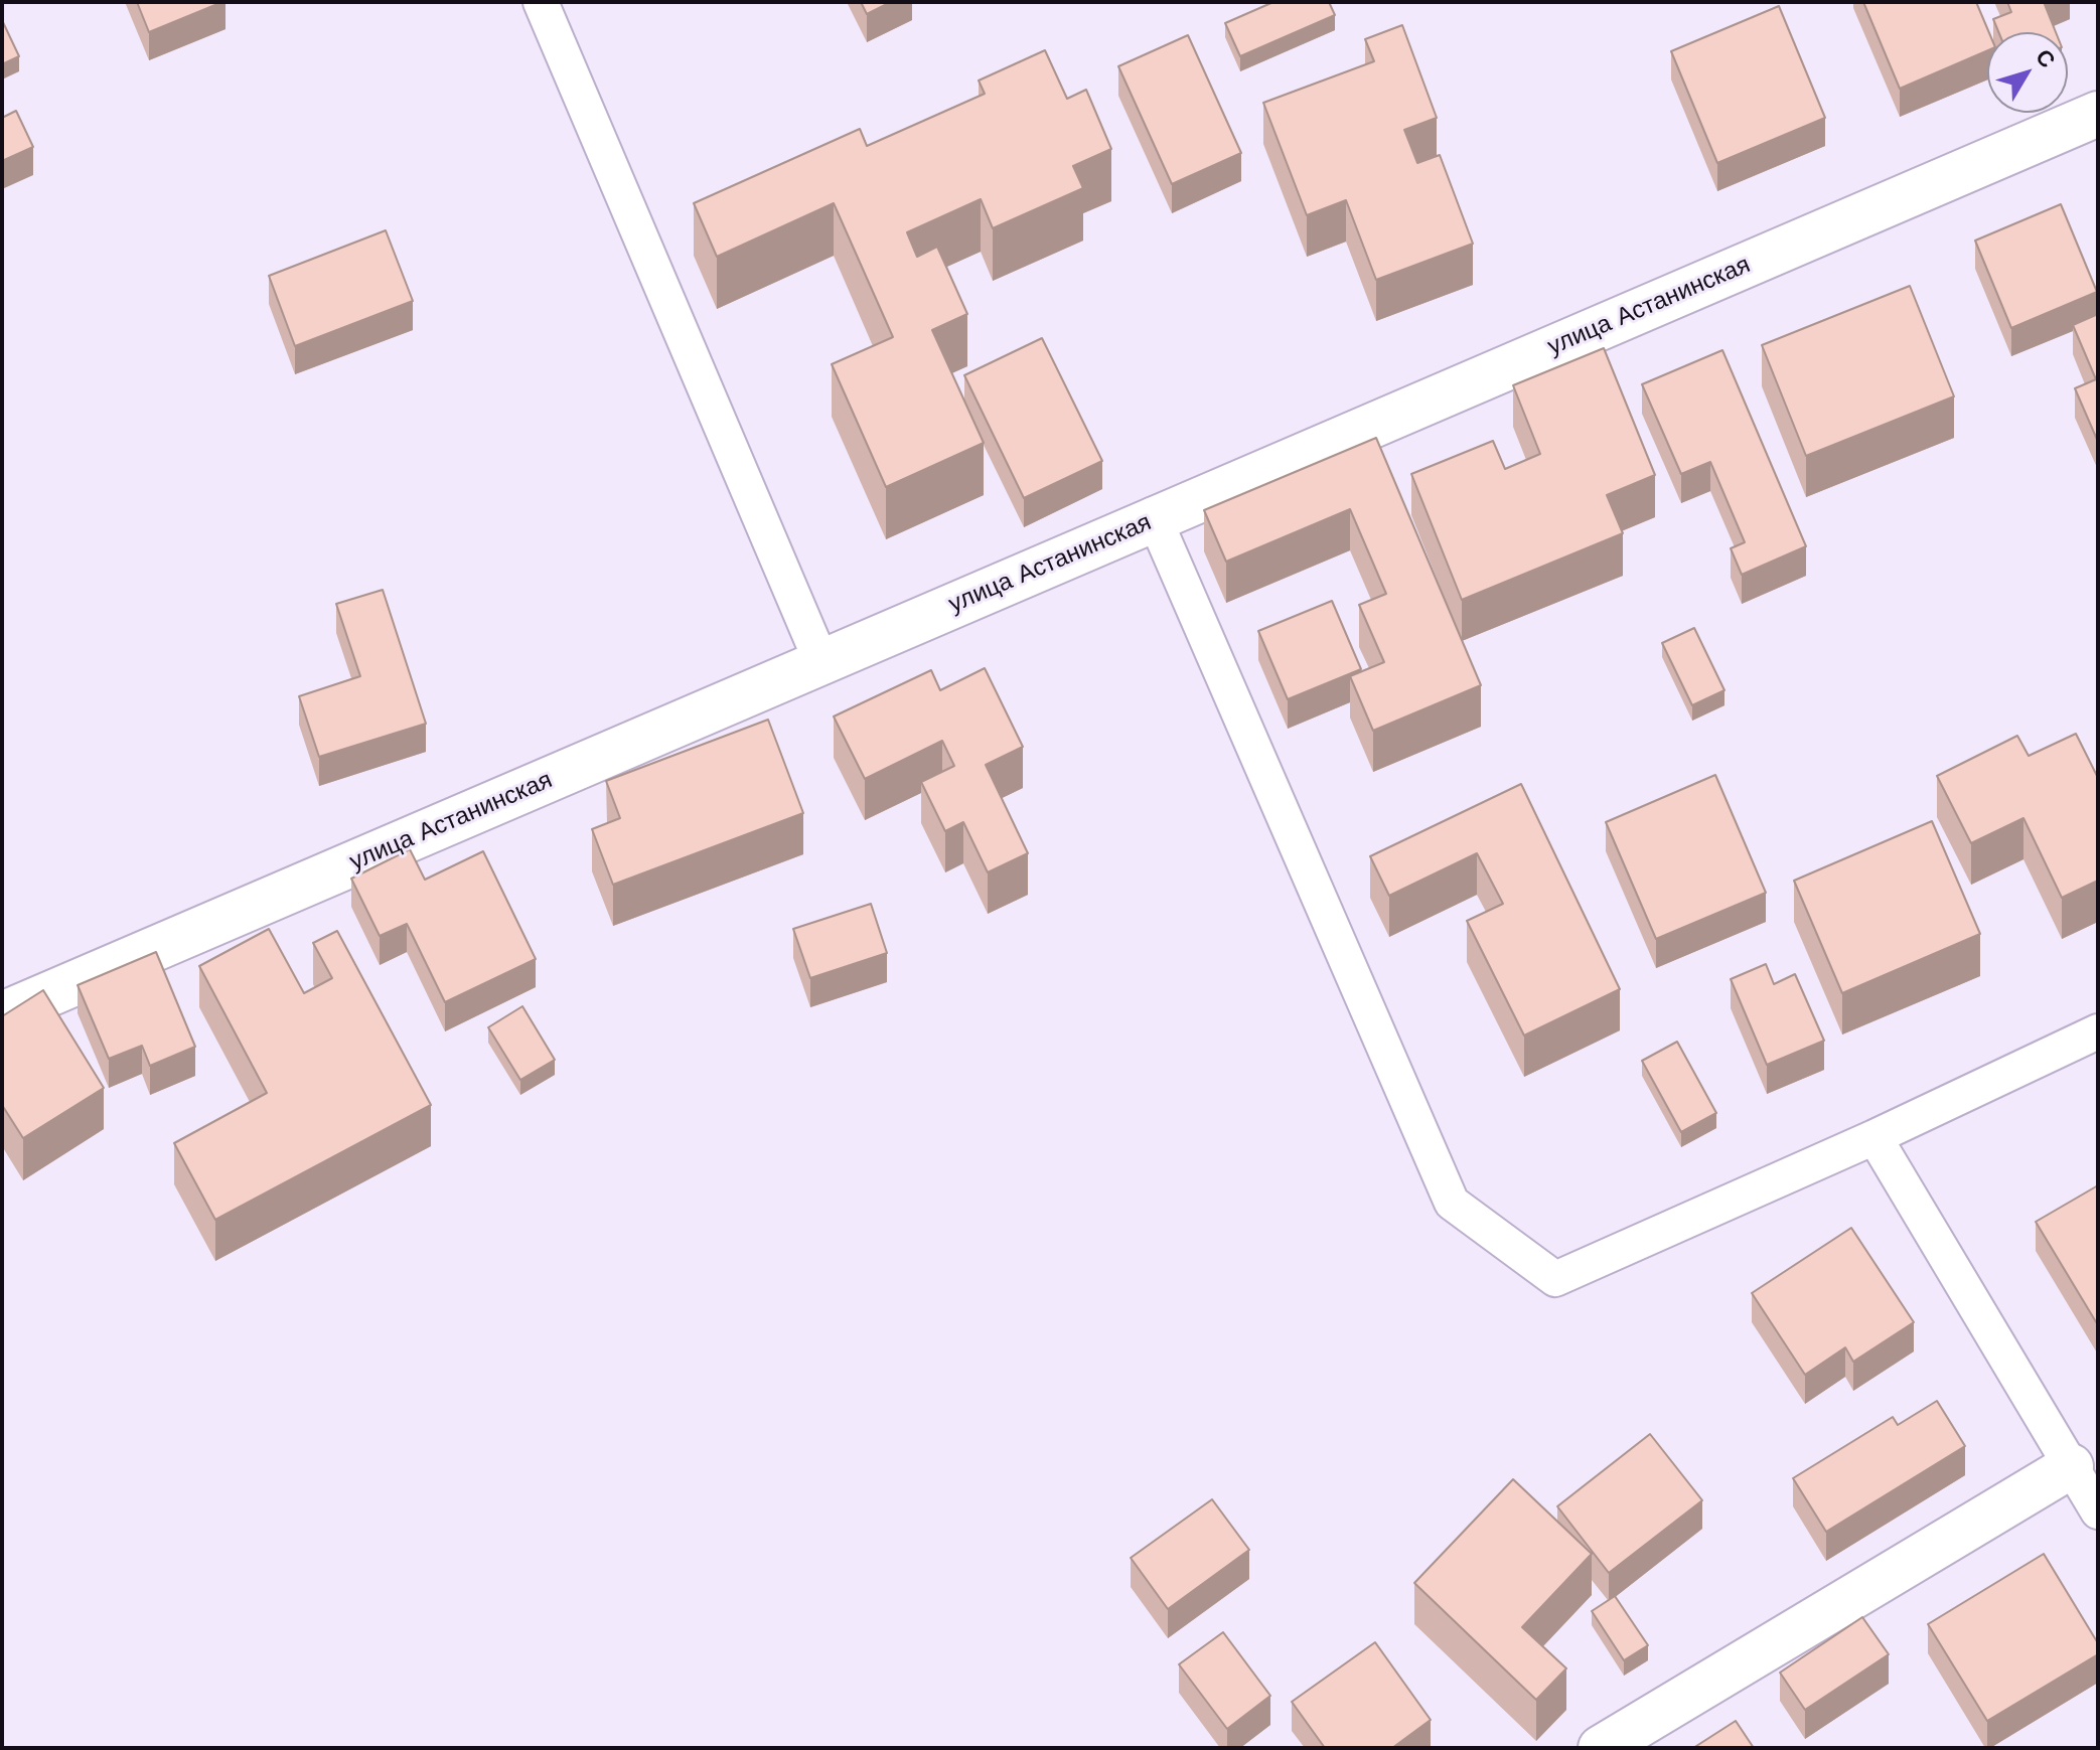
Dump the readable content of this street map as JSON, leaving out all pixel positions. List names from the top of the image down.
{
  "streets": {
    "street": ["улица Астанинская"]
  },
  "north": "top right"
}
